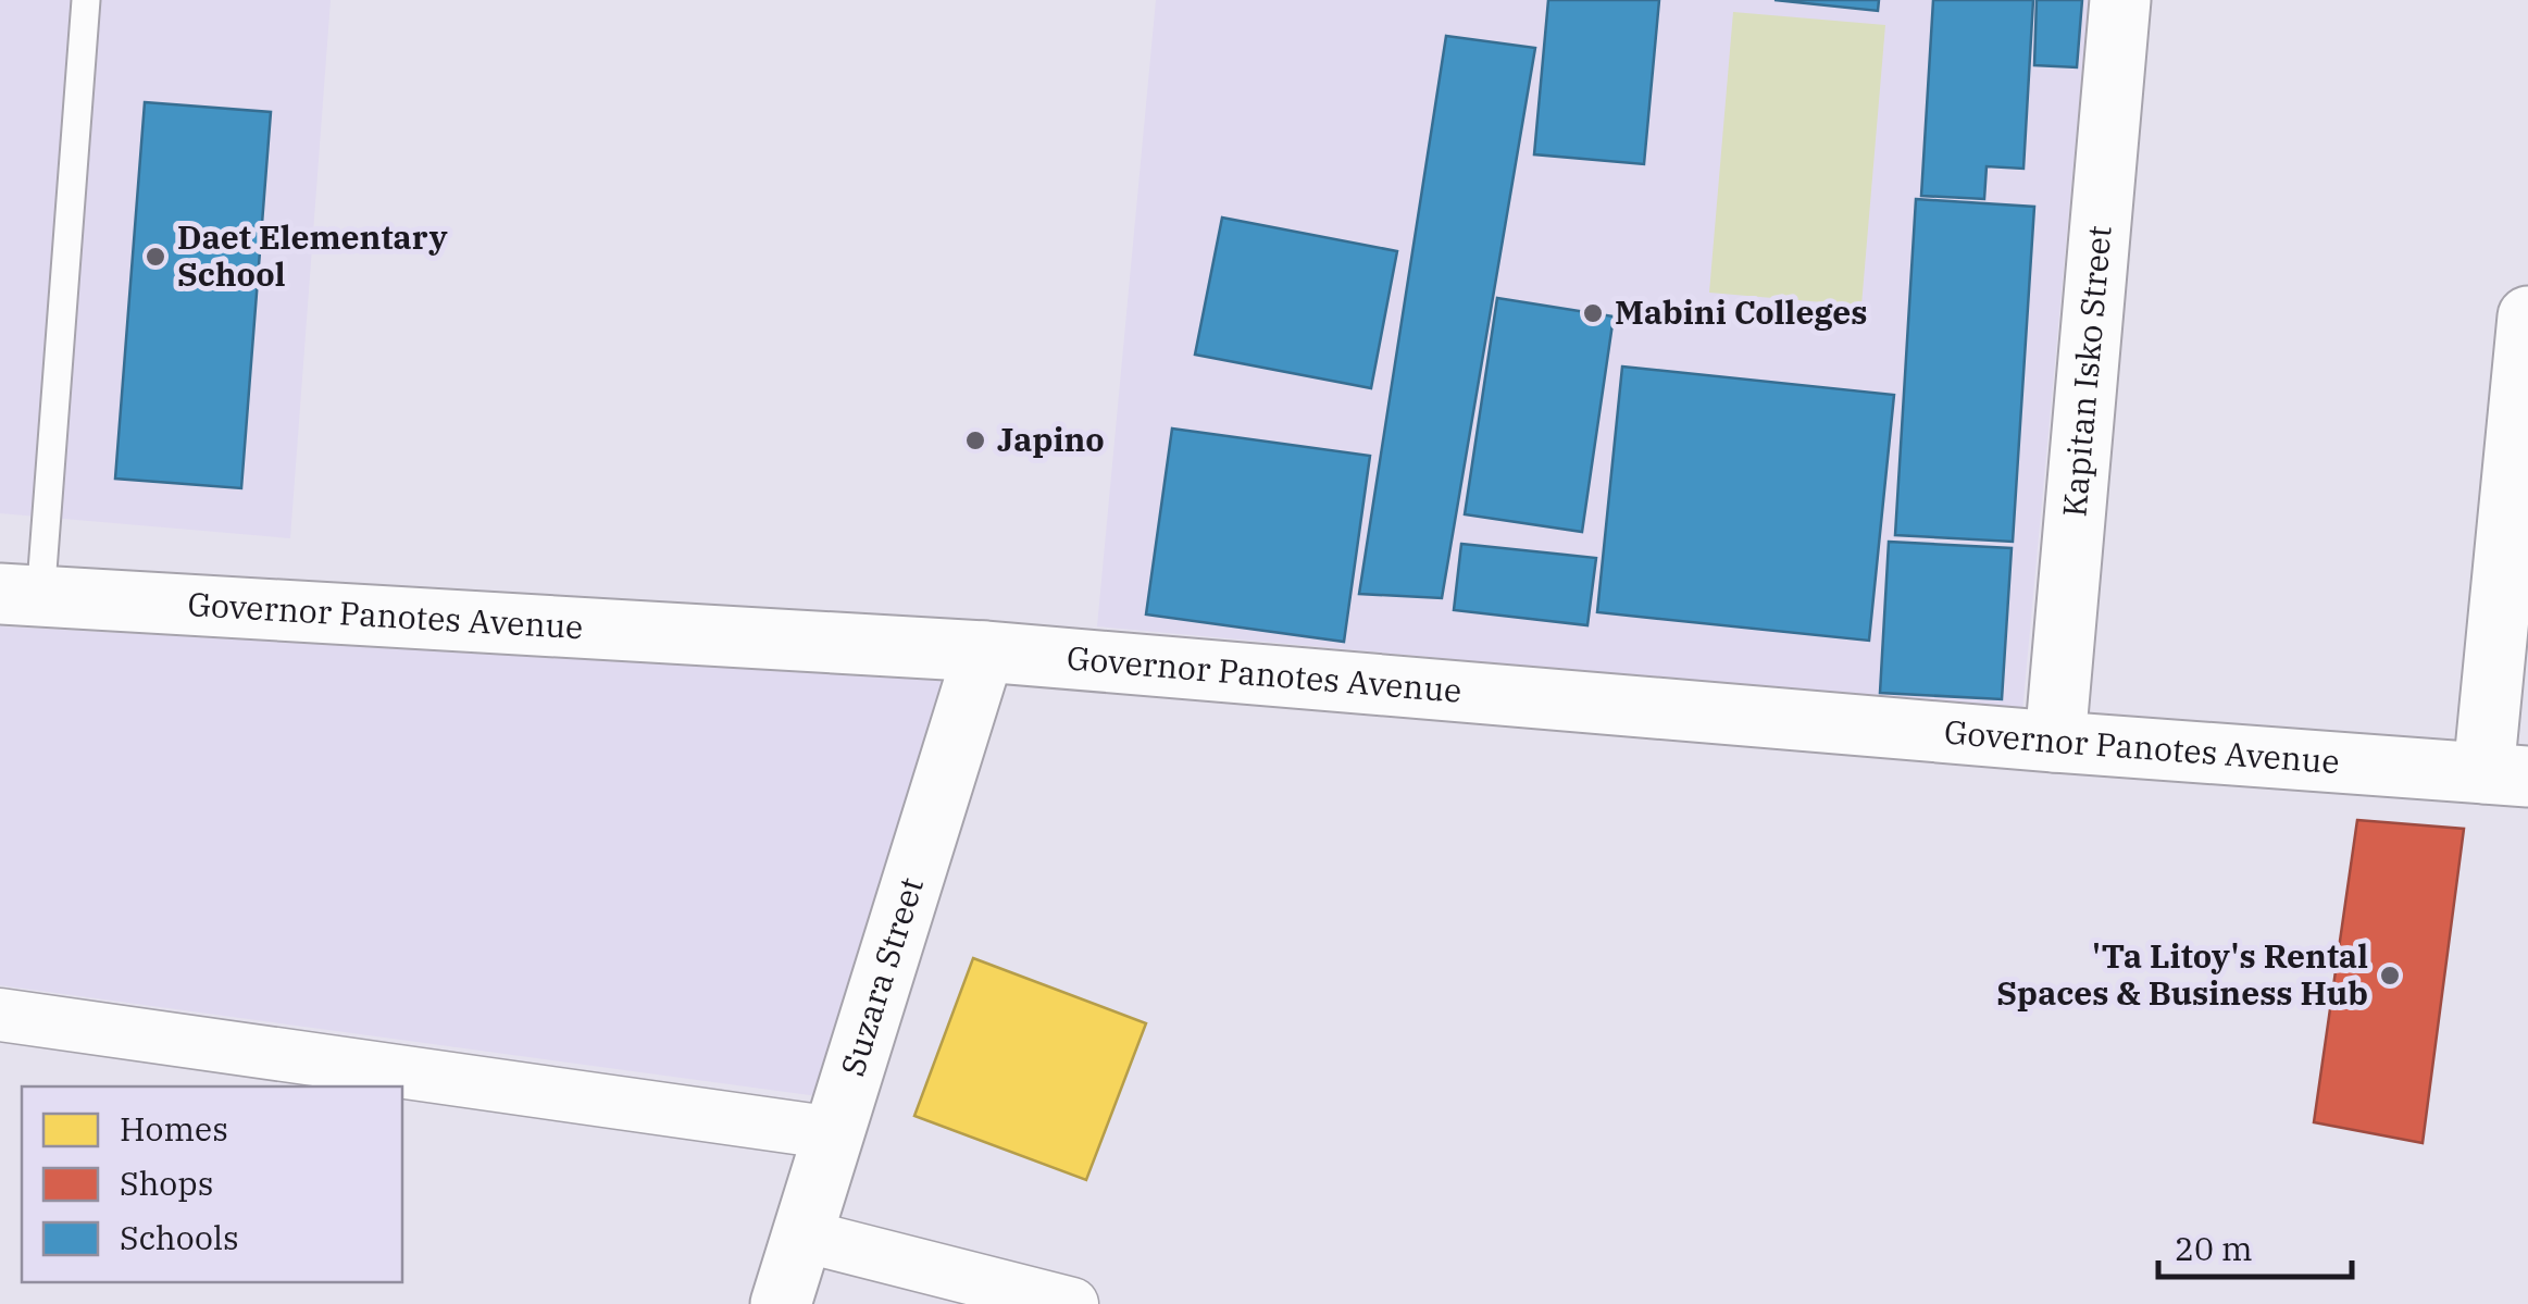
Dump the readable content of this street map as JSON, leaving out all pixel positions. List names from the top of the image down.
{
  "streets": {
    "main road": ["Kapitan Isko Street", "Governor Panotes Avenue", "Suzara Street"]
  },
  "crossings": [
    ["Kapitan Isko Street", "Governor Panotes Avenue"],
    ["Governor Panotes Avenue", "Suzara Street"]
  ],
  "places": [
    "Daet Elementary School",
    "Mabini Colleges",
    "Japino",
    "'Ta Litoy's Rental Spaces & Business Hub"
  ],
  "legend": ["Homes", "Shops", "Schools"],
  "scale_bar": "20 m"
}
